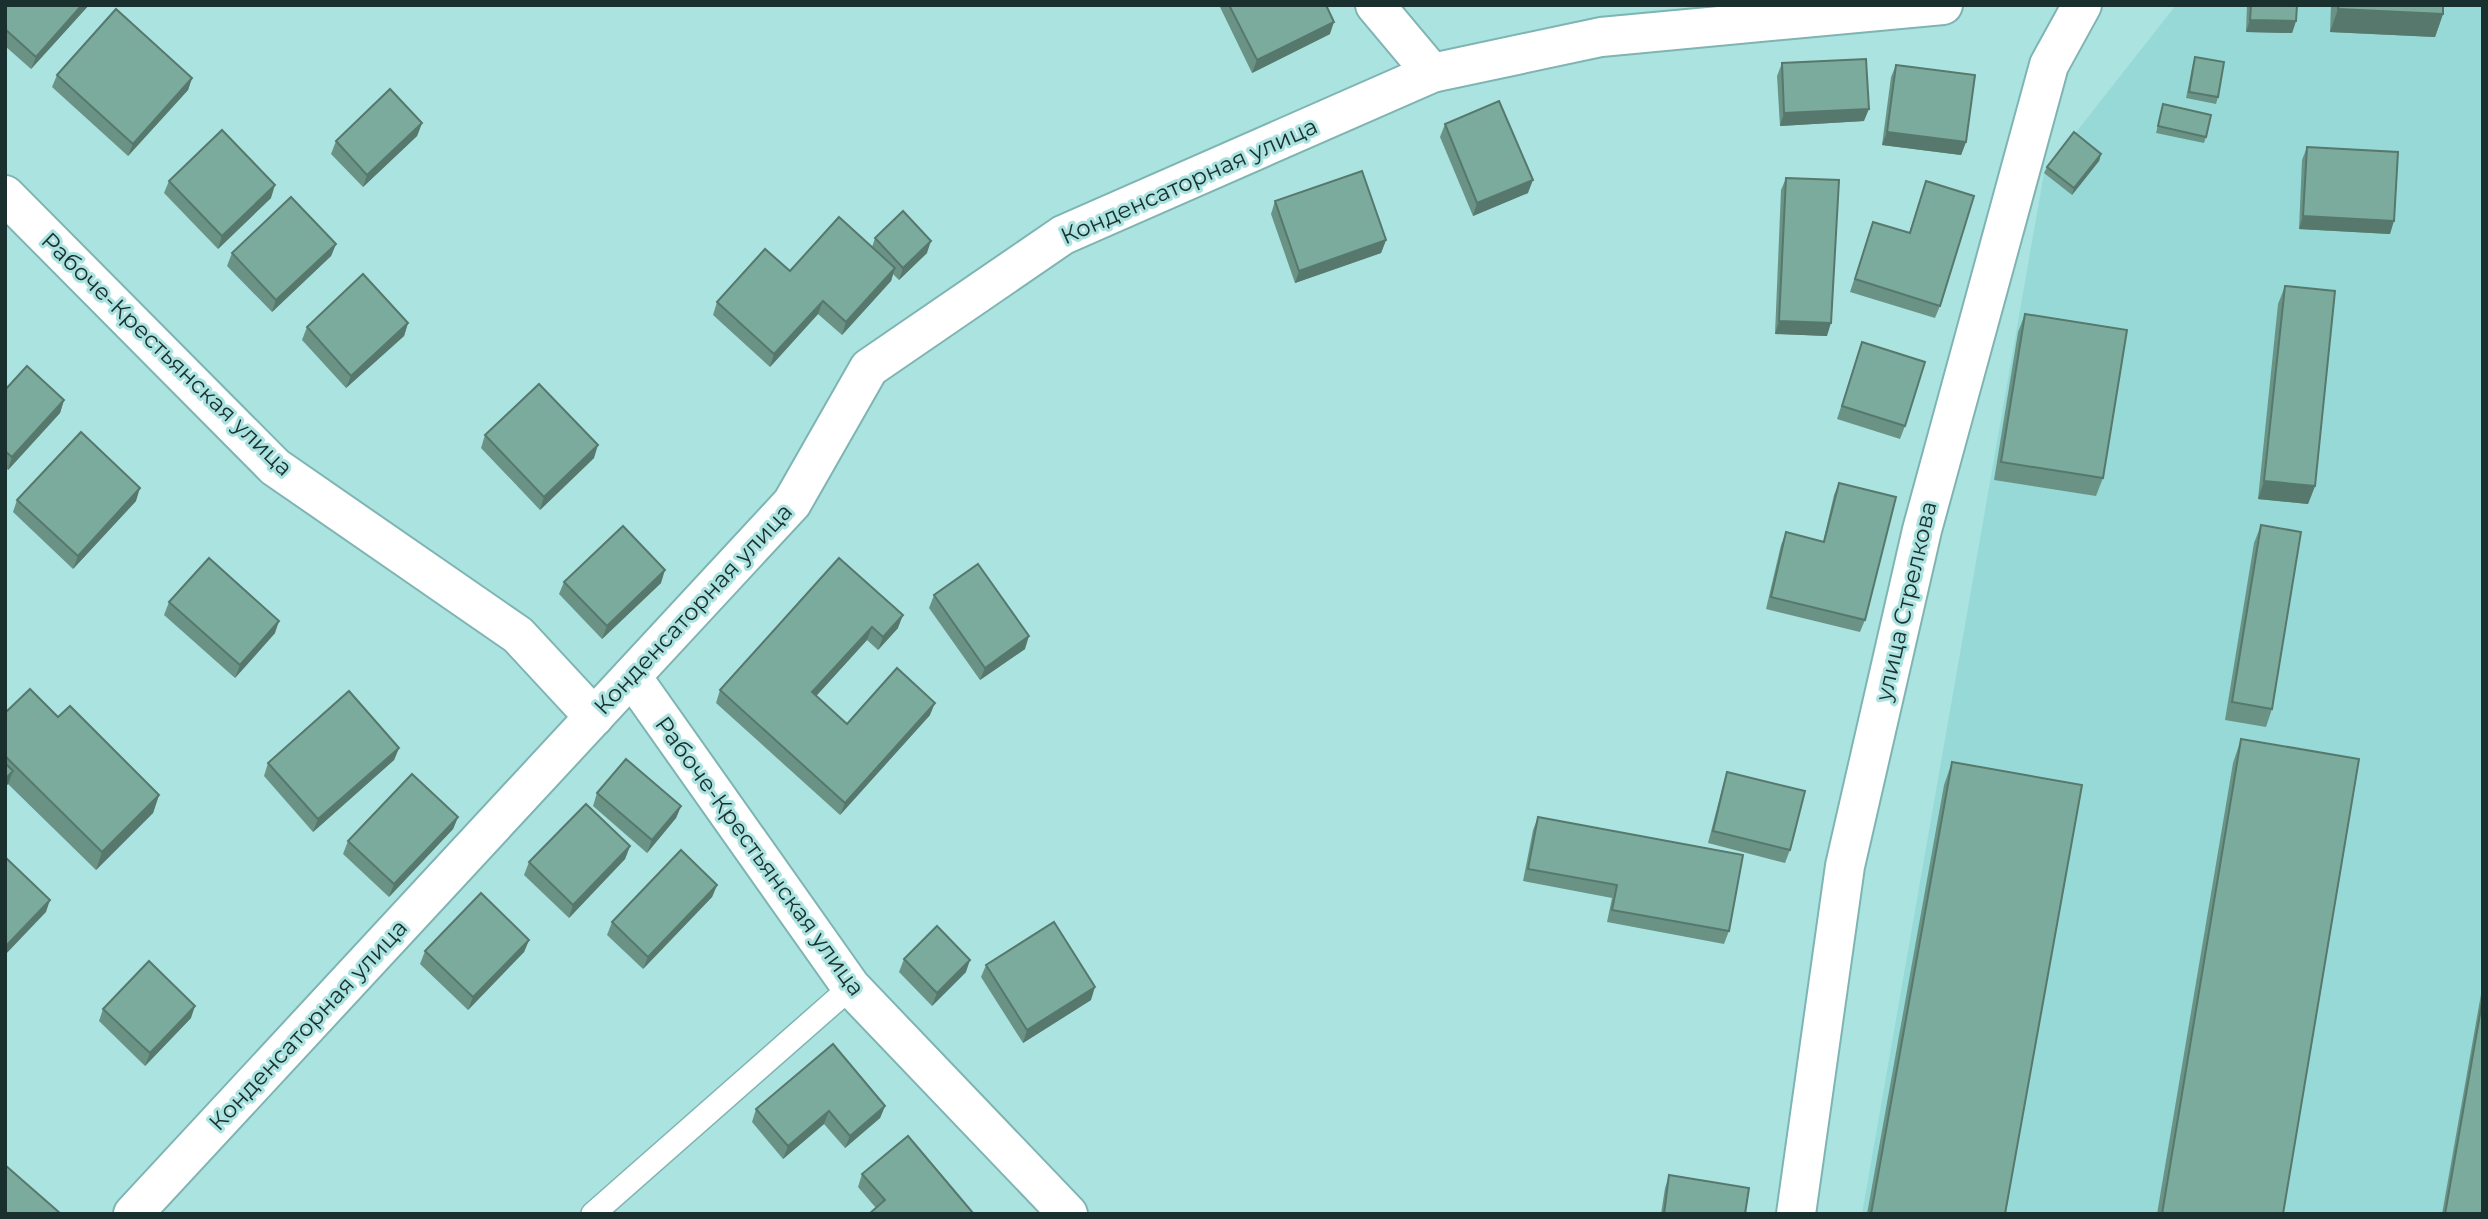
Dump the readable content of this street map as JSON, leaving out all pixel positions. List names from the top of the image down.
{
  "streets": {
    "street": ["Конденсаторная улица", "Рабоче-Крестьянская улица", "улица Стрелкова"]
  },
  "crossings": [
    ["Конденсаторная улица", "Рабоче-Крестьянская улица"]
  ]
}
